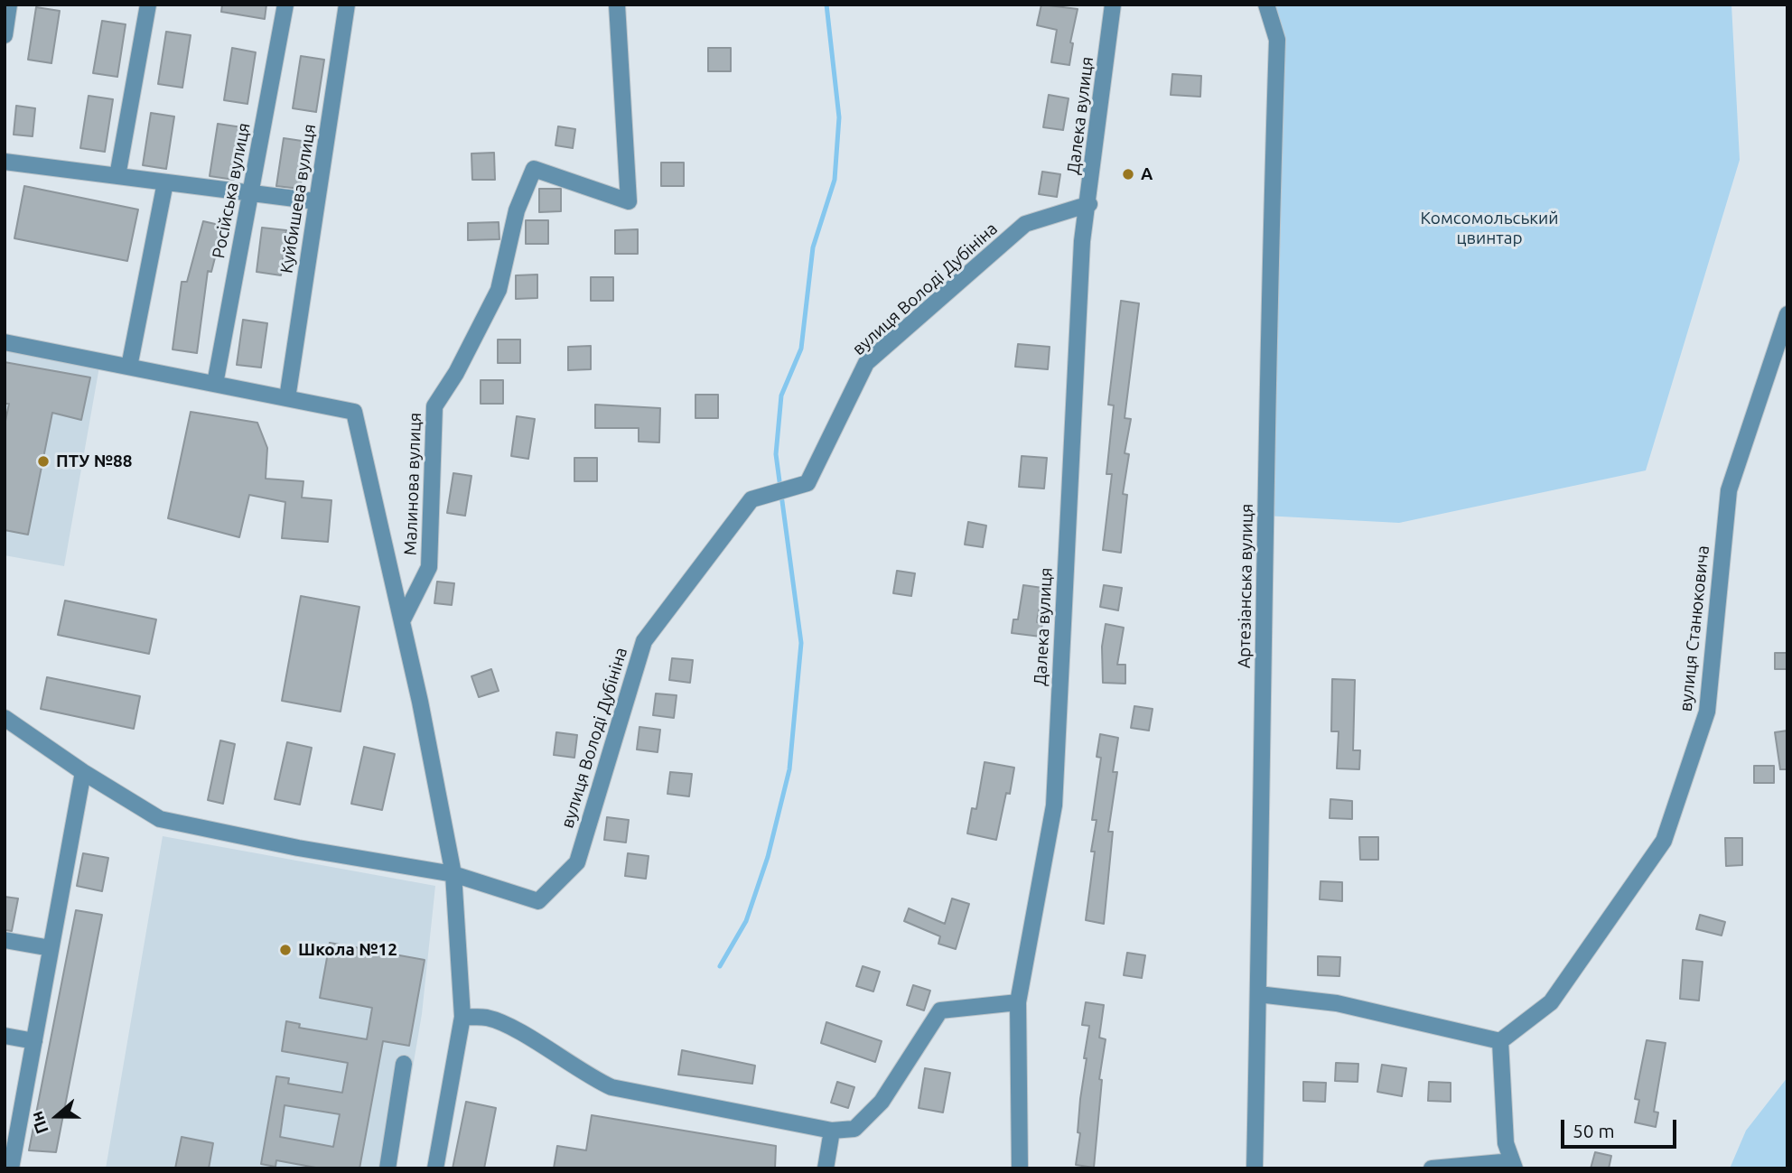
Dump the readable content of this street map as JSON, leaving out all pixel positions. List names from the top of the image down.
{
  "streets": {
    "street": [
      "Далека вулиця",
      "Російська вулиця",
      "Куйбишева вулиця",
      "вулиця Володі Дубініна",
      "Малинова вулиця",
      "Артезіанська вулиця",
      "вулиця Станюковича"
    ]
  },
  "crossings": [
    ["Далека вулиця", "вулиця Володі Дубініна"],
    ["Російська вулиця", "Малинова вулиця"],
    ["Куйбишева вулиця", "Малинова вулиця"],
    ["вулиця Володі Дубініна", "Малинова вулиця"]
  ],
  "parks": ["Комсомольський цвинтар"],
  "places": ["А", "ПТУ №88", "Школа №12"],
  "scale_bar": "50 m",
  "north": "left"
}
